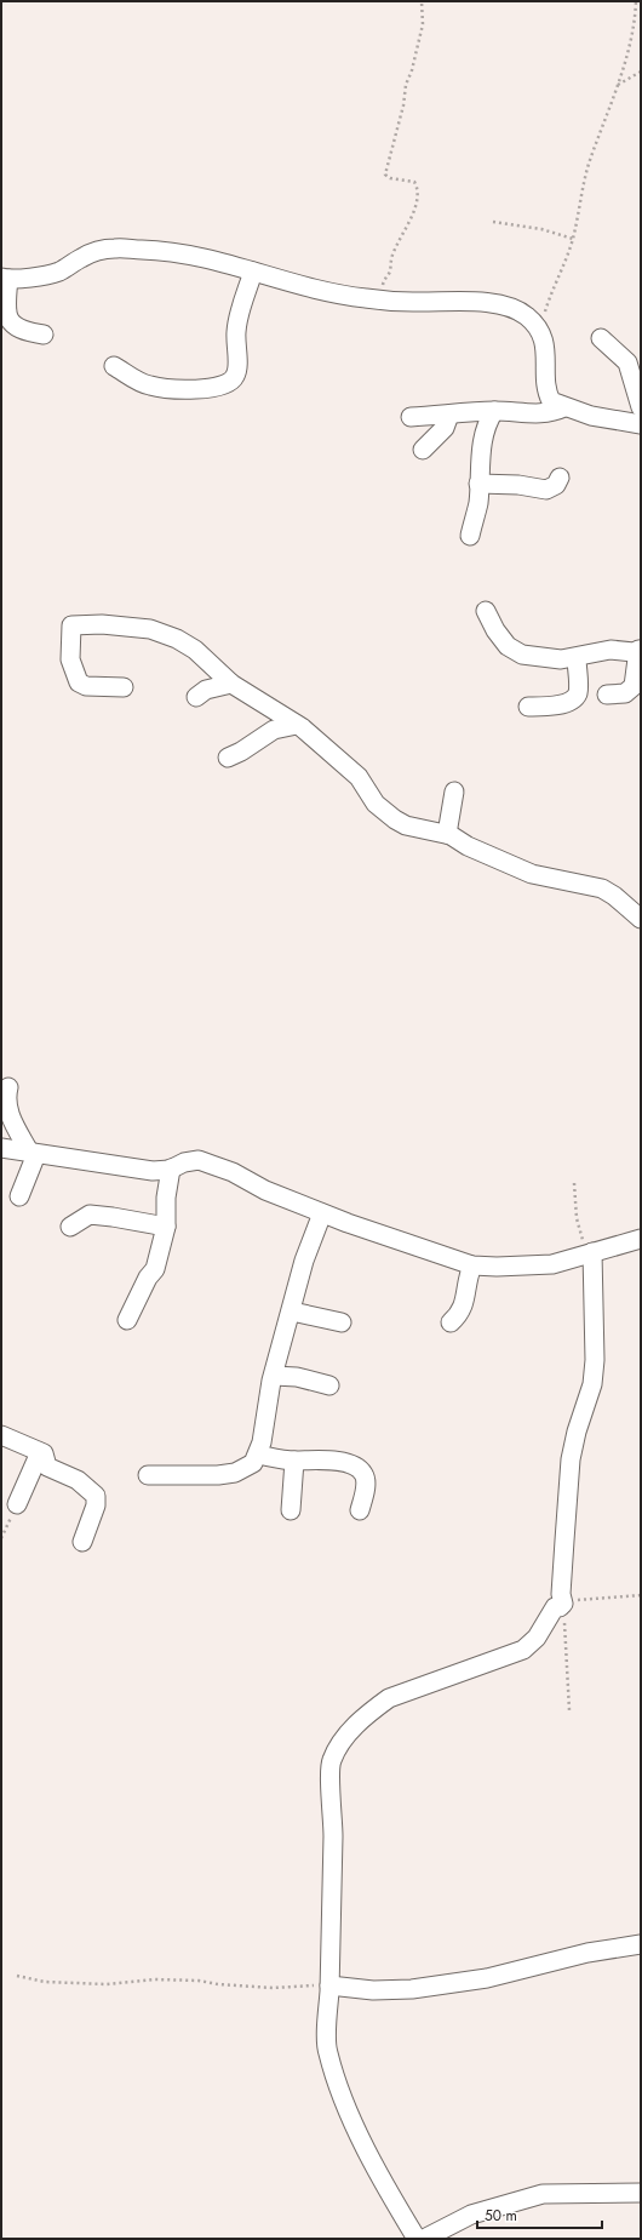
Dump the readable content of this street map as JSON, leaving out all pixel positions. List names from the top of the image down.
{
  "scale_bar": "50 m"
}
